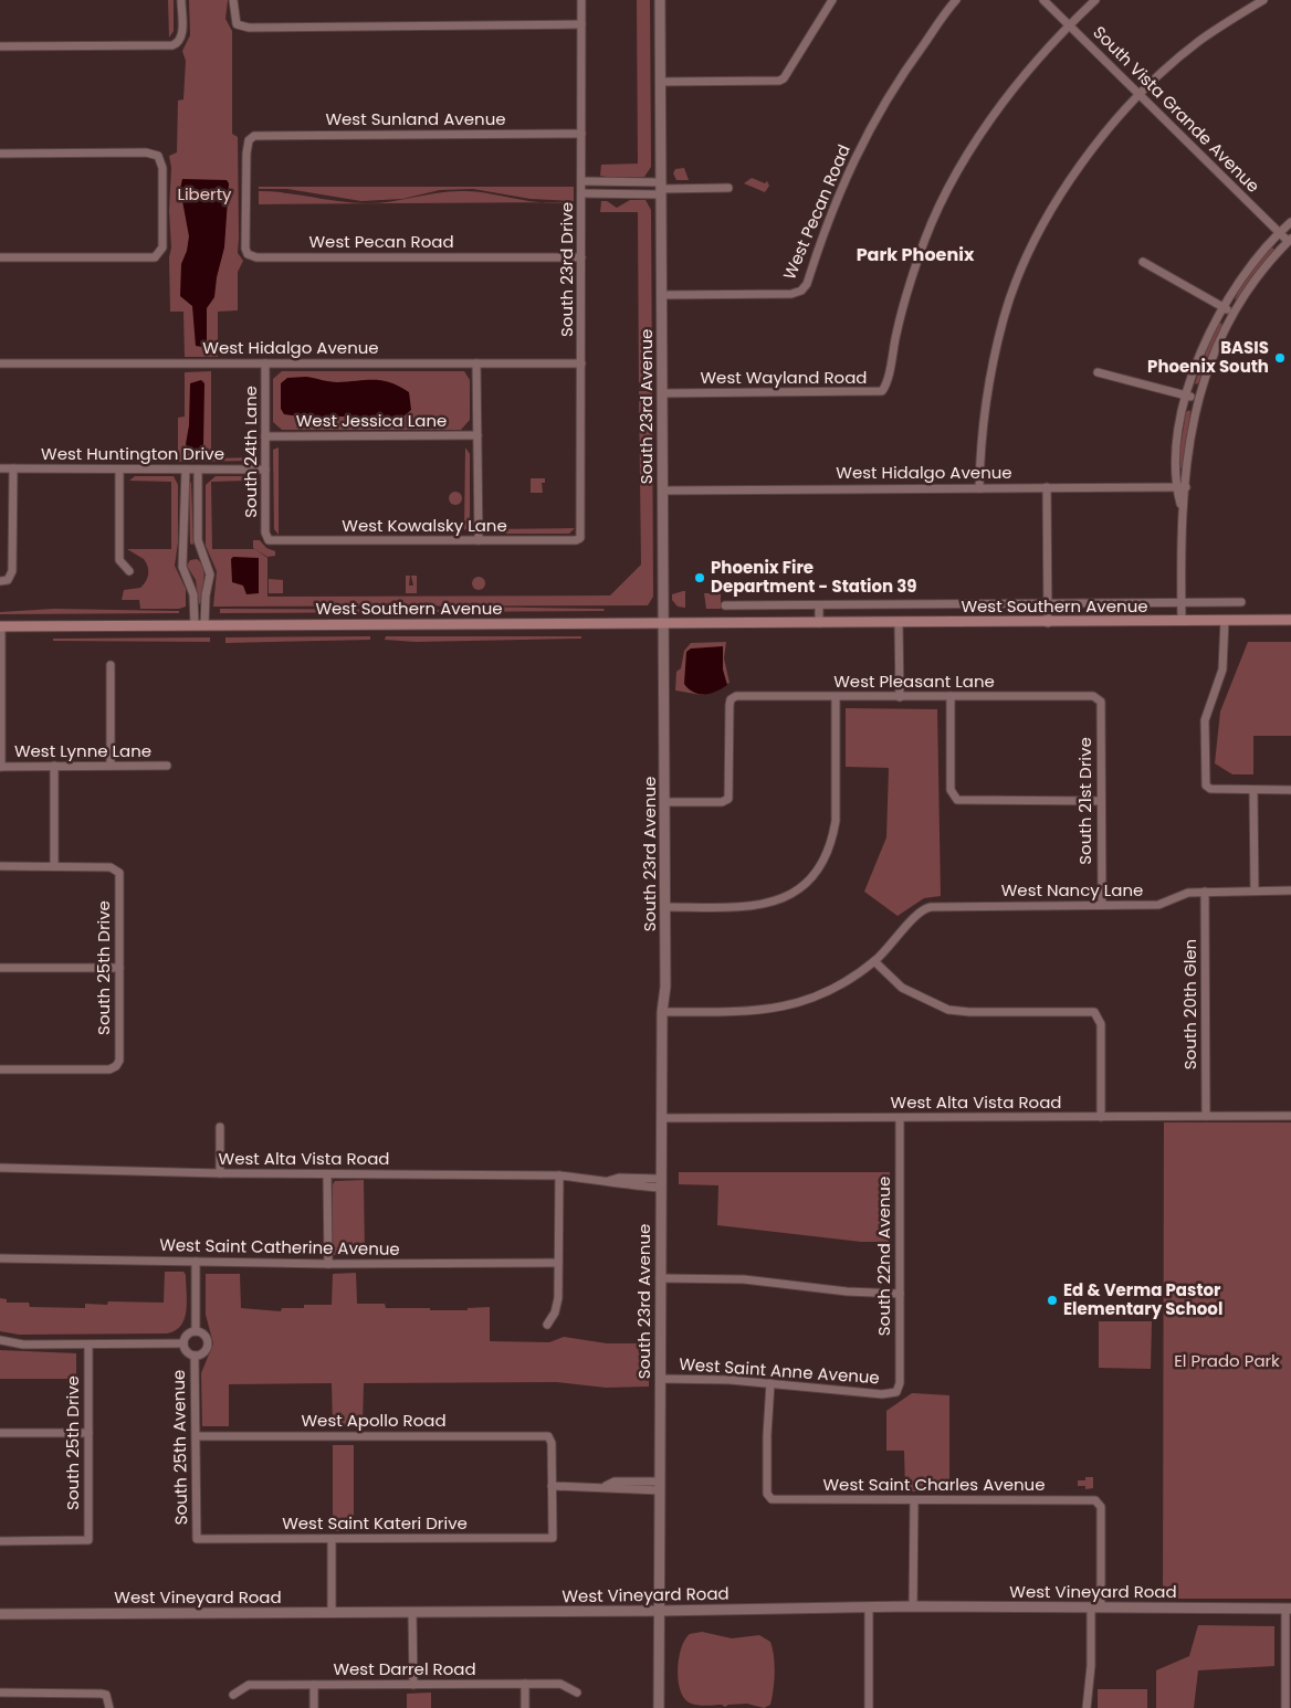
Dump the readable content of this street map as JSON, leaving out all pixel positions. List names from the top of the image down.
{
  "streets": {
    "main road": ["West Southern Avenue"],
    "street": [
      "South Vista Grande Avenue",
      "West Sunland Avenue",
      "West Pecan Road",
      "South 23rd Drive",
      "West Hidalgo Avenue",
      "West Wayland Road",
      "South 23rd Avenue",
      "West Jessica Lane",
      "South 24th Lane",
      "West Huntington Drive",
      "West Kowalsky Lane",
      "West Pleasant Lane",
      "West Lynne Lane",
      "South 21st Drive",
      "West Nancy Lane",
      "South 25th Drive",
      "South 20th Glen",
      "West Alta Vista Road",
      "West Saint Catherine Avenue",
      "South 22nd Avenue",
      "West Saint Anne Avenue",
      "West Apollo Road",
      "South 25th Avenue",
      "West Saint Charles Avenue",
      "West Saint Kateri Drive",
      "West Vineyard Road",
      "West Darrel Road"
    ]
  },
  "crossings": [
    ["South Vista Grande Avenue", "West Wayland Road"],
    ["West Sunland Avenue", "West Pecan Road"],
    ["West Sunland Avenue", "South 23rd Drive"],
    ["West Pecan Road", "South 23rd Drive"],
    ["West Pecan Road", "South 23rd Avenue"],
    ["South 23rd Drive", "West Hidalgo Avenue"],
    ["South 23rd Drive", "West Kowalsky Lane"],
    ["West Hidalgo Avenue", "South 23rd Avenue"],
    ["West Hidalgo Avenue", "South 24th Lane"],
    ["West Wayland Road", "South 23rd Avenue"],
    ["South 23rd Avenue", "West Southern Avenue"],
    ["South 23rd Avenue", "West Pleasant Lane"],
    ["South 23rd Avenue", "West Nancy Lane"],
    ["South 23rd Avenue", "West Alta Vista Road"],
    ["South 23rd Avenue", "West Saint Anne Avenue"],
    ["South 23rd Avenue", "West Vineyard Road"],
    ["West Jessica Lane", "South 24th Lane"],
    ["South 24th Lane", "West Huntington Drive"],
    ["South 24th Lane", "West Kowalsky Lane"],
    ["West Pleasant Lane", "South 21st Drive"],
    ["South 21st Drive", "West Nancy Lane"],
    ["West Nancy Lane", "South 20th Glen"],
    ["South 20th Glen", "West Alta Vista Road"],
    ["West Alta Vista Road", "South 22nd Avenue"],
    ["West Saint Catherine Avenue", "South 25th Avenue"],
    ["South 22nd Avenue", "West Saint Anne Avenue"],
    ["West Saint Anne Avenue", "West Saint Charles Avenue"],
    ["West Apollo Road", "South 25th Avenue"],
    ["West Apollo Road", "West Saint Kateri Drive"],
    ["South 25th Avenue", "West Saint Kateri Drive"],
    ["West Saint Charles Avenue", "West Vineyard Road"]
  ],
  "districts": ["Park Phoenix"],
  "parks": ["Liberty", "El Prado Park"],
  "places": ["BASIS Phoenix South", "Phoenix Fire Department - Station 39", "Ed & Verma Pastor Elementary School"]
}
